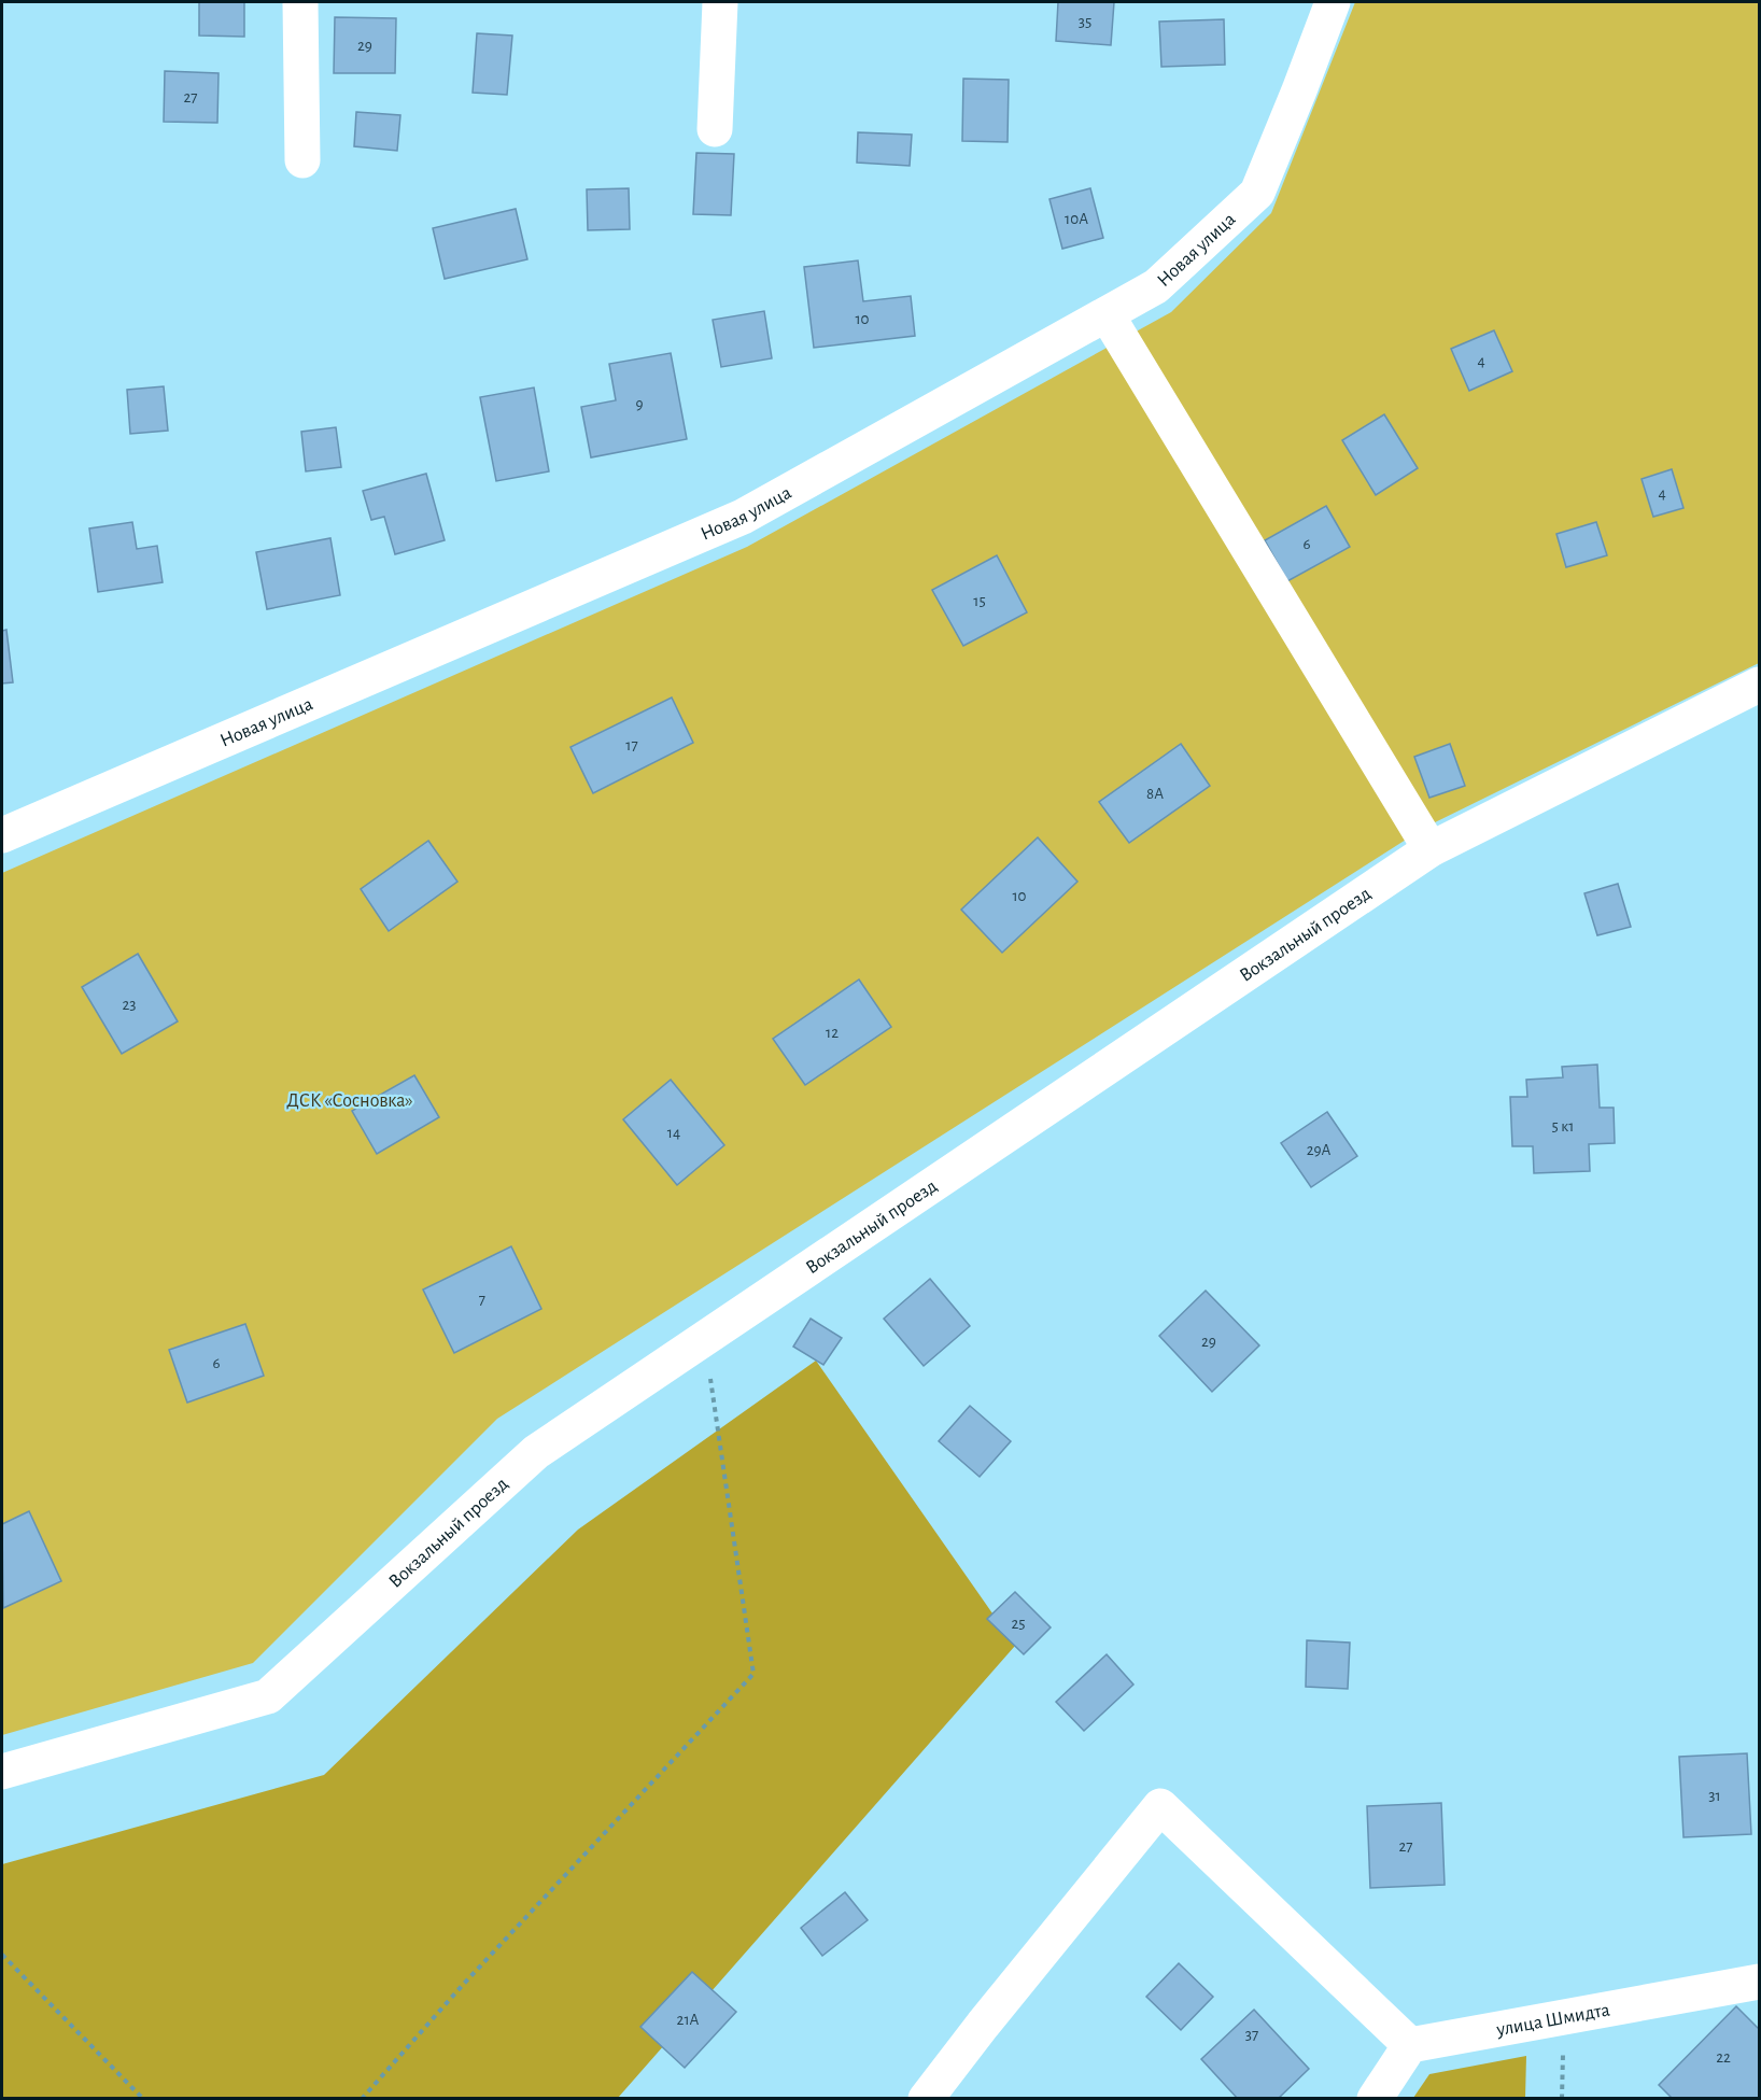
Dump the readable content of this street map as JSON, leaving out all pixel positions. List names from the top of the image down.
{
  "streets": {
    "street": ["Новая улица", "Вокзальный проезд", "улица Шмидта"]
  },
  "parks": ["ДСК «Сосновка»"],
  "house_numbers": [
    "35",
    "29",
    "27",
    "10А",
    "10",
    "4",
    "9",
    "4",
    "6",
    "15",
    "17",
    "8А",
    "10",
    "23",
    "12",
    "5 к1",
    "14",
    "29А",
    "7",
    "29",
    "6",
    "25",
    "31",
    "27",
    "21А",
    "37",
    "22"
  ]
}
